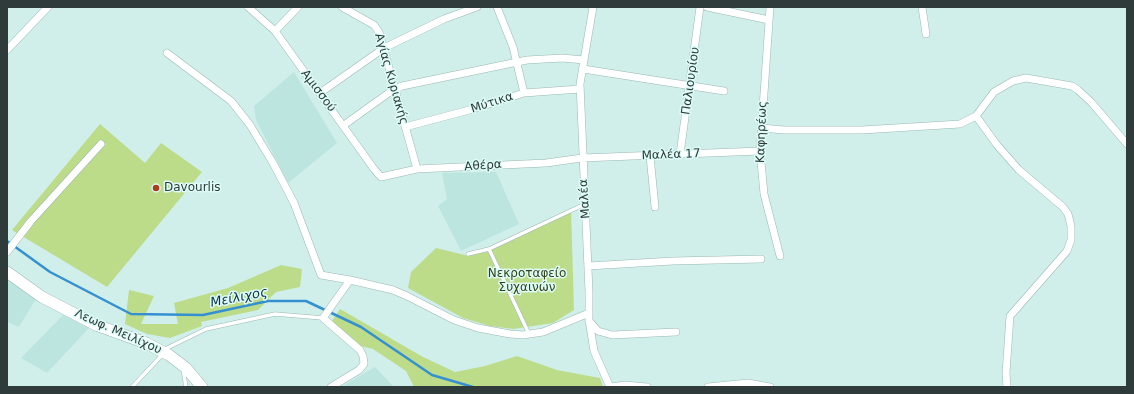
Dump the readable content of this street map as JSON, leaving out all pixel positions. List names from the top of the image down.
{
  "streets": {
    "street": [
      "Αγίας Κυριακής",
      "Παλιουρίου",
      "Αμισσού",
      "Μύτικα",
      "Καφηρέως",
      "Μαλέα 17",
      "Αθέρα",
      "Μαλέα",
      "Λεωφ. Μειλίχου"
    ]
  },
  "crossings": [
    ["Αγίας Κυριακής", "Μύτικα"],
    ["Αγίας Κυριακής", "Αθέρα"],
    ["Παλιουρίου", "Μαλέα 17"],
    ["Αμισσού", "Αθέρα"],
    ["Μύτικα", "Μαλέα"],
    ["Καφηρέως", "Μαλέα 17"],
    ["Μαλέα 17", "Αθέρα"],
    ["Μαλέα 17", "Μαλέα"],
    ["Αθέρα", "Μαλέα"]
  ],
  "water": ["Μείλιχος"],
  "parks": ["Νεκροταφείο Συχαινών"],
  "places": ["Davourlis"]
}
